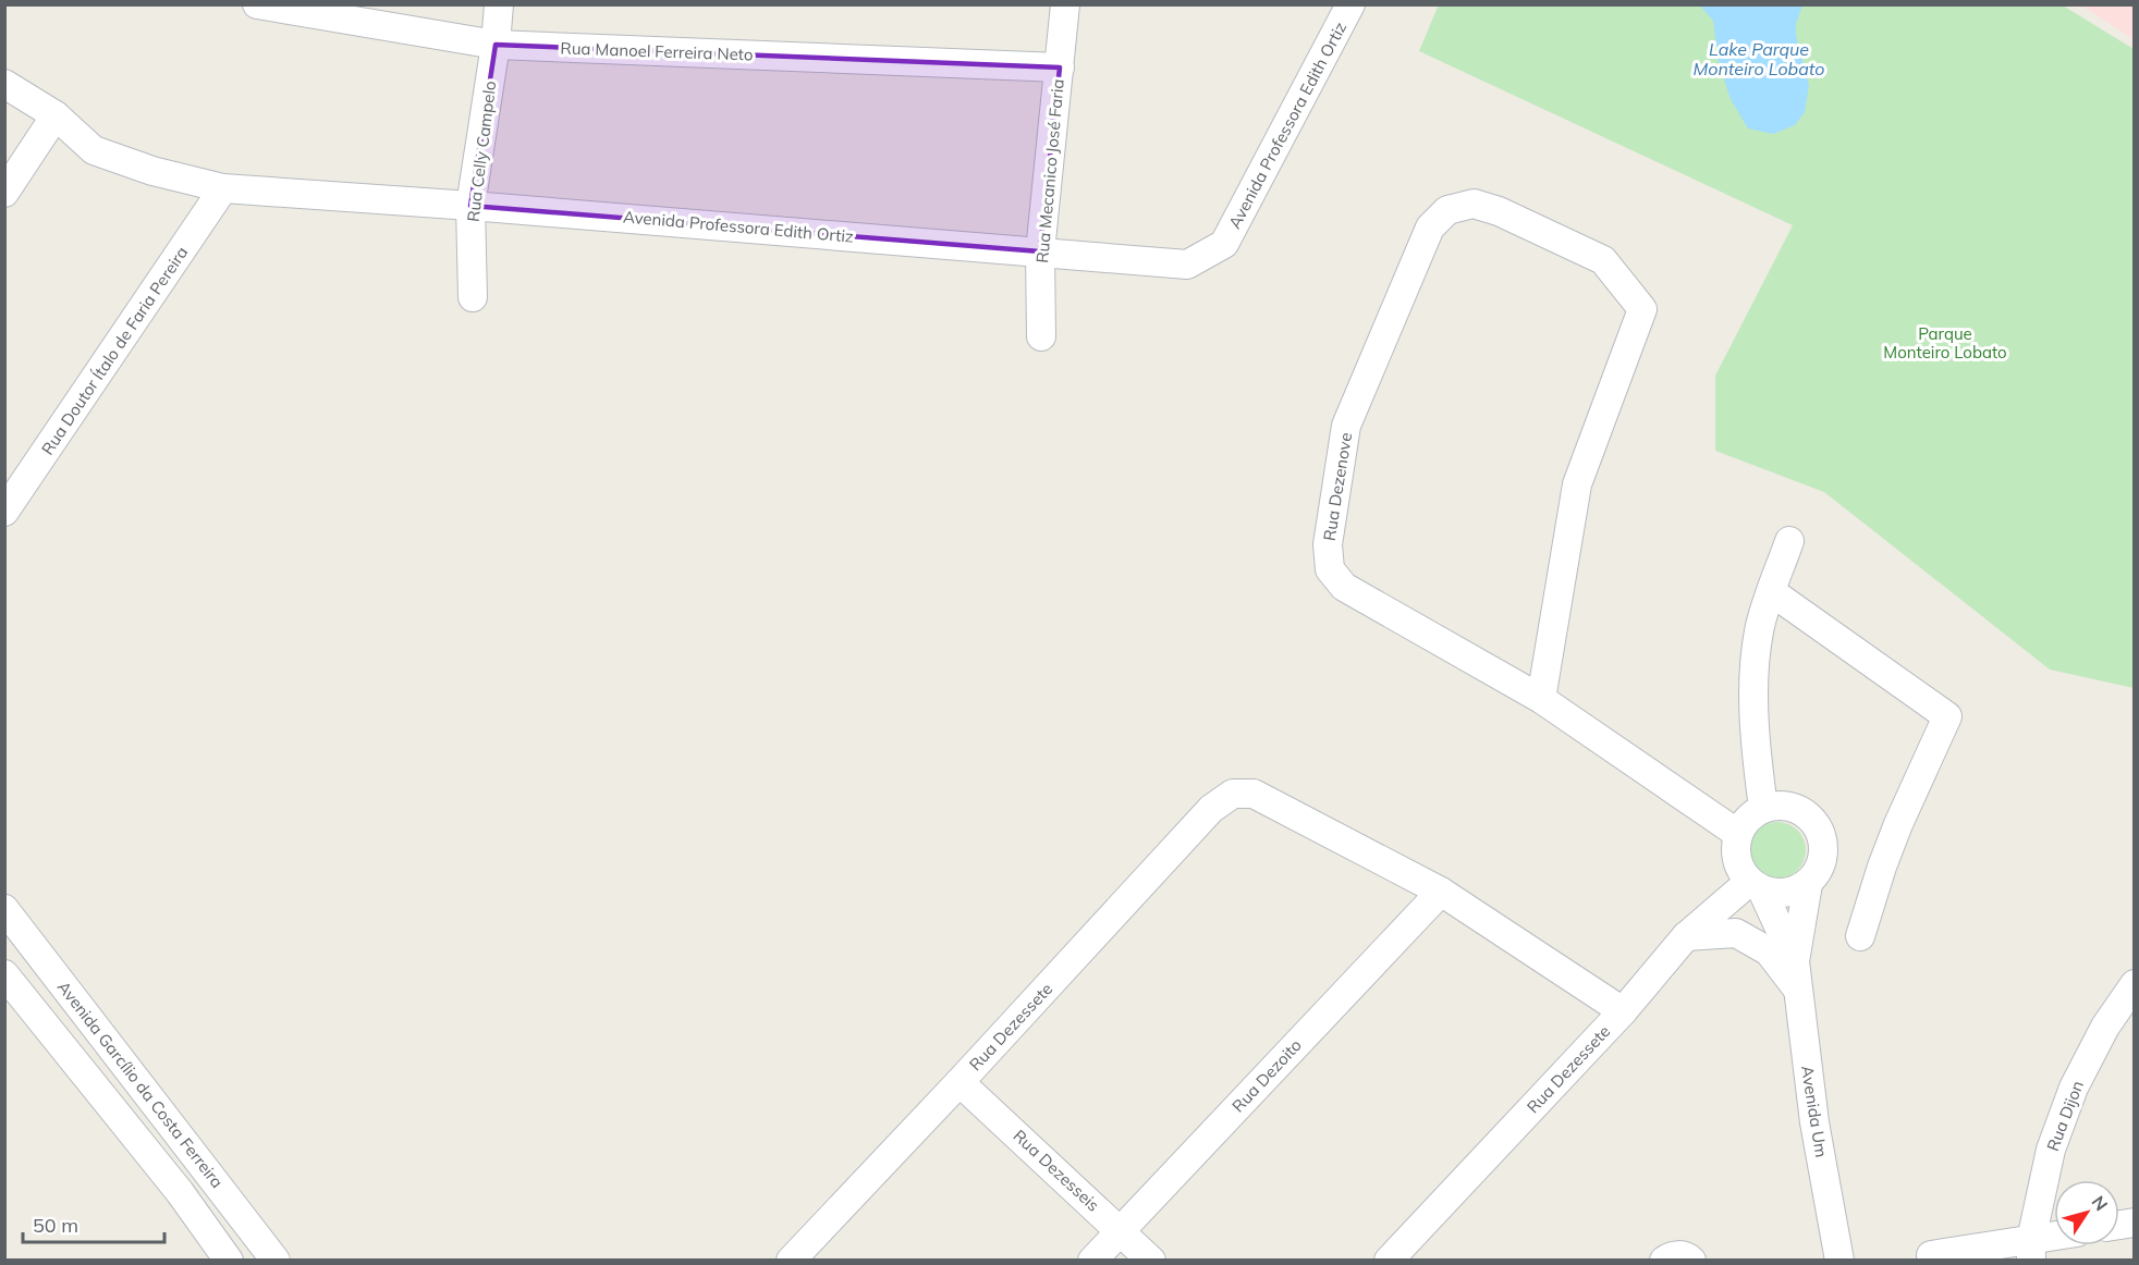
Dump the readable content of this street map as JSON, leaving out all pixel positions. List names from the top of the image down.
{
  "streets": {
    "street": [
      "Rua Manoel Ferreira Neto",
      "Avenida Professora Edith Ortiz",
      "Rua Celly Campelo",
      "Rua Mecanico José Faria",
      "Rua Doutor Ítalo de Faria Pereira",
      "Rua Dezenove",
      "Rua Dezessete",
      "Rua Dezoito",
      "Avenida Garcílio da Costa Ferreira",
      "Avenida Um",
      "Rua Dijon",
      "Rua Dezesseis"
    ]
  },
  "crossings": [
    ["Rua Manoel Ferreira Neto", "Rua Celly Campelo"],
    ["Rua Manoel Ferreira Neto", "Rua Mecanico José Faria"],
    ["Avenida Professora Edith Ortiz", "Rua Celly Campelo"],
    ["Avenida Professora Edith Ortiz", "Rua Mecanico José Faria"],
    ["Avenida Professora Edith Ortiz", "Rua Doutor Ítalo de Faria Pereira"],
    ["Rua Dezenove", "Rua Dezessete"],
    ["Rua Dezenove", "Avenida Um"],
    ["Rua Dezessete", "Rua Dezoito"],
    ["Rua Dezessete", "Avenida Um"],
    ["Rua Dezessete", "Rua Dezesseis"],
    ["Rua Dezoito", "Rua Dezesseis"]
  ],
  "water": ["Lake Parque Monteiro Lobato"],
  "parks": ["Parque Monteiro Lobato"],
  "scale_bar": "50 m",
  "north": "top right"
}
